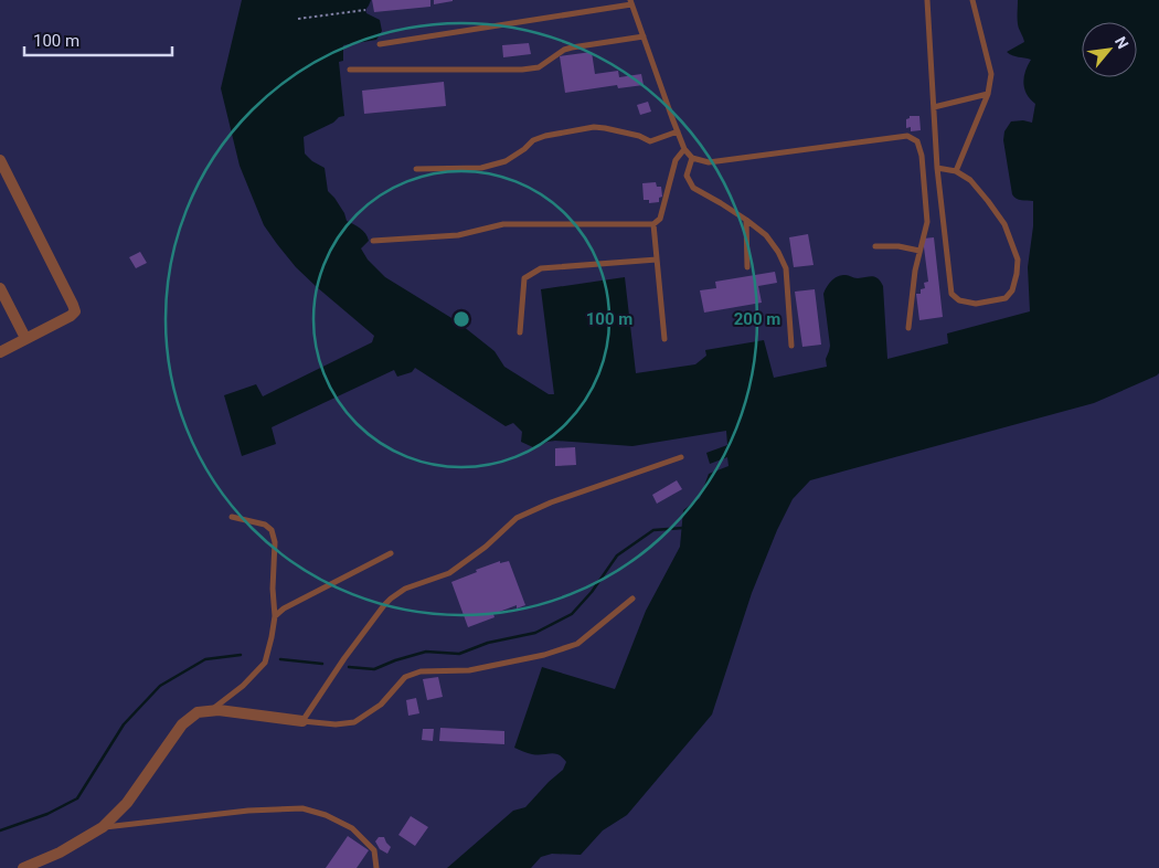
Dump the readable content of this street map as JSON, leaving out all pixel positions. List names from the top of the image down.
{
  "scale_bar": "100 m",
  "north": "top right",
  "rings": ["100 m", "200 m"]
}
